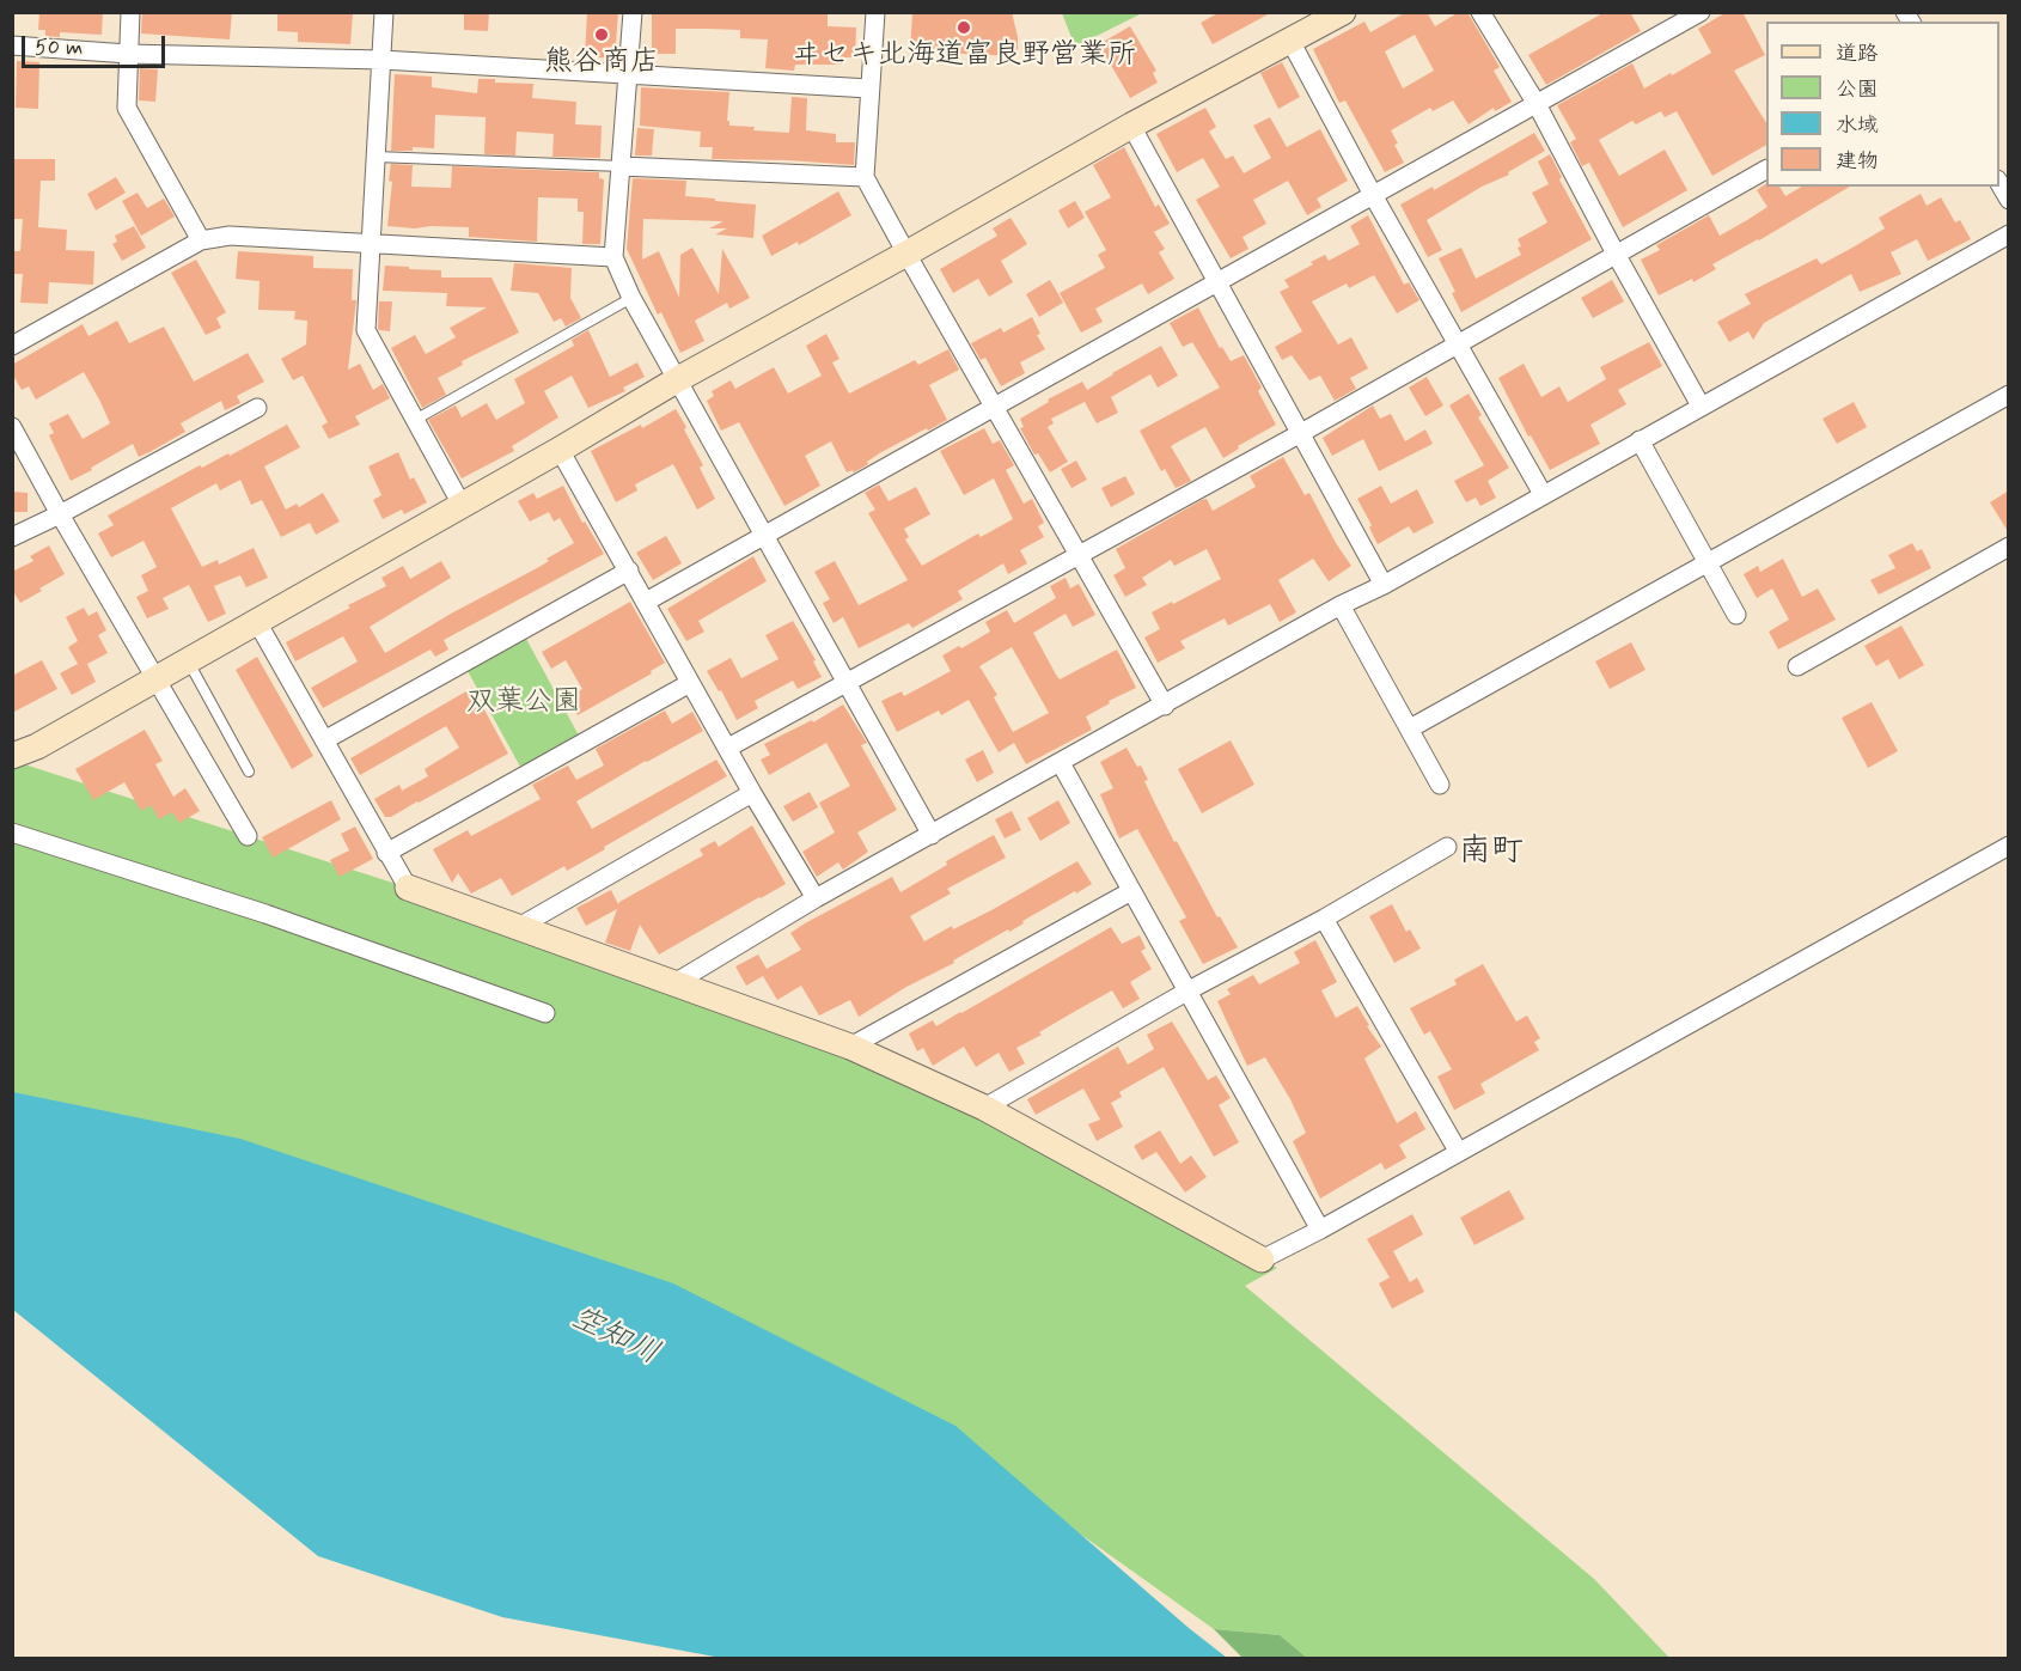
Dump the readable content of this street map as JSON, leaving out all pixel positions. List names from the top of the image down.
{
  "districts": ["南町"],
  "water": ["空知川"],
  "parks": ["双葉公園"],
  "places": ["ヰセキ北海道富良野営業所", "熊谷商店"],
  "legend": [
    "道路",
    "公園",
    "水域",
    "建物"
  ],
  "scale_bar": "50 m"
}
